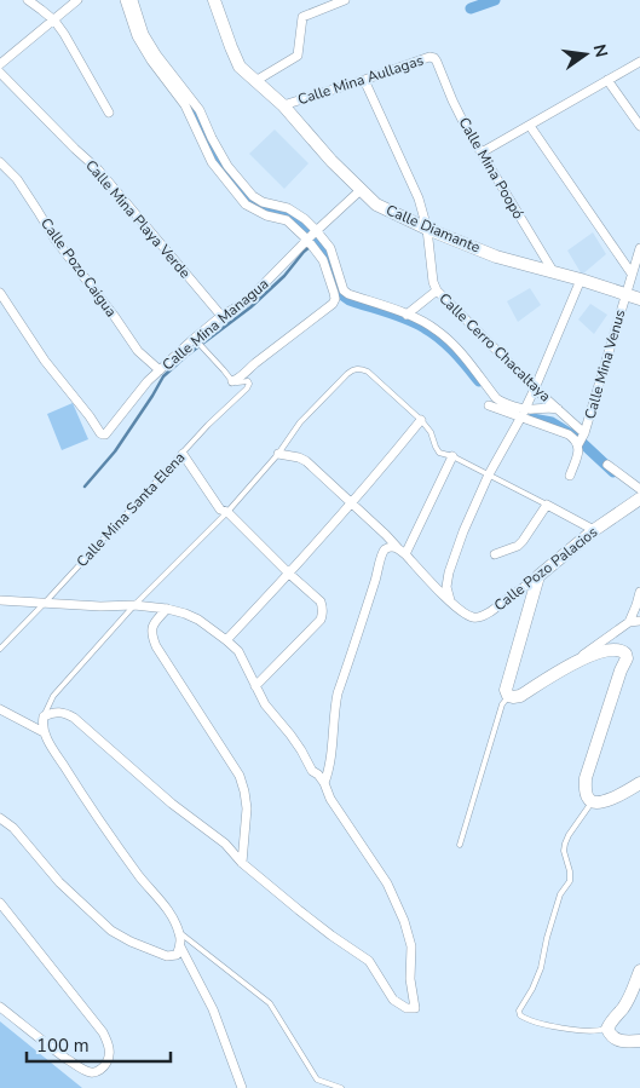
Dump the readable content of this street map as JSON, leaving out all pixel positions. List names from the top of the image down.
{
  "streets": {
    "street": [
      "Calle Mina Aullagas",
      "Calle Mina Poopó",
      "Calle Mina Playa Verde",
      "Calle Diamante",
      "Calle Pozo Caigua",
      "Calle Mina Managua",
      "Calle Cerro Chacaltaya",
      "Calle Mina Venus",
      "Calle Pozo Palacios"
    ],
    "lane": ["Calle Mina Santa Elena"]
  },
  "crossings": [
    ["Calle Mina Aullagas", "Calle Mina Poopó"],
    ["Calle Mina Aullagas", "Calle Diamante"],
    ["Calle Mina Aullagas", "Calle Cerro Chacaltaya"],
    ["Calle Mina Poopó", "Calle Diamante"],
    ["Calle Mina Playa Verde", "Calle Mina Managua"],
    ["Calle Diamante", "Calle Mina Managua"],
    ["Calle Diamante", "Calle Cerro Chacaltaya"],
    ["Calle Diamante", "Calle Mina Venus"],
    ["Calle Pozo Caigua", "Calle Mina Managua"],
    ["Calle Mina Managua", "Calle Mina Santa Elena"],
    ["Calle Cerro Chacaltaya", "Calle Mina Venus"]
  ],
  "scale_bar": "100 m",
  "north": "right"
}
